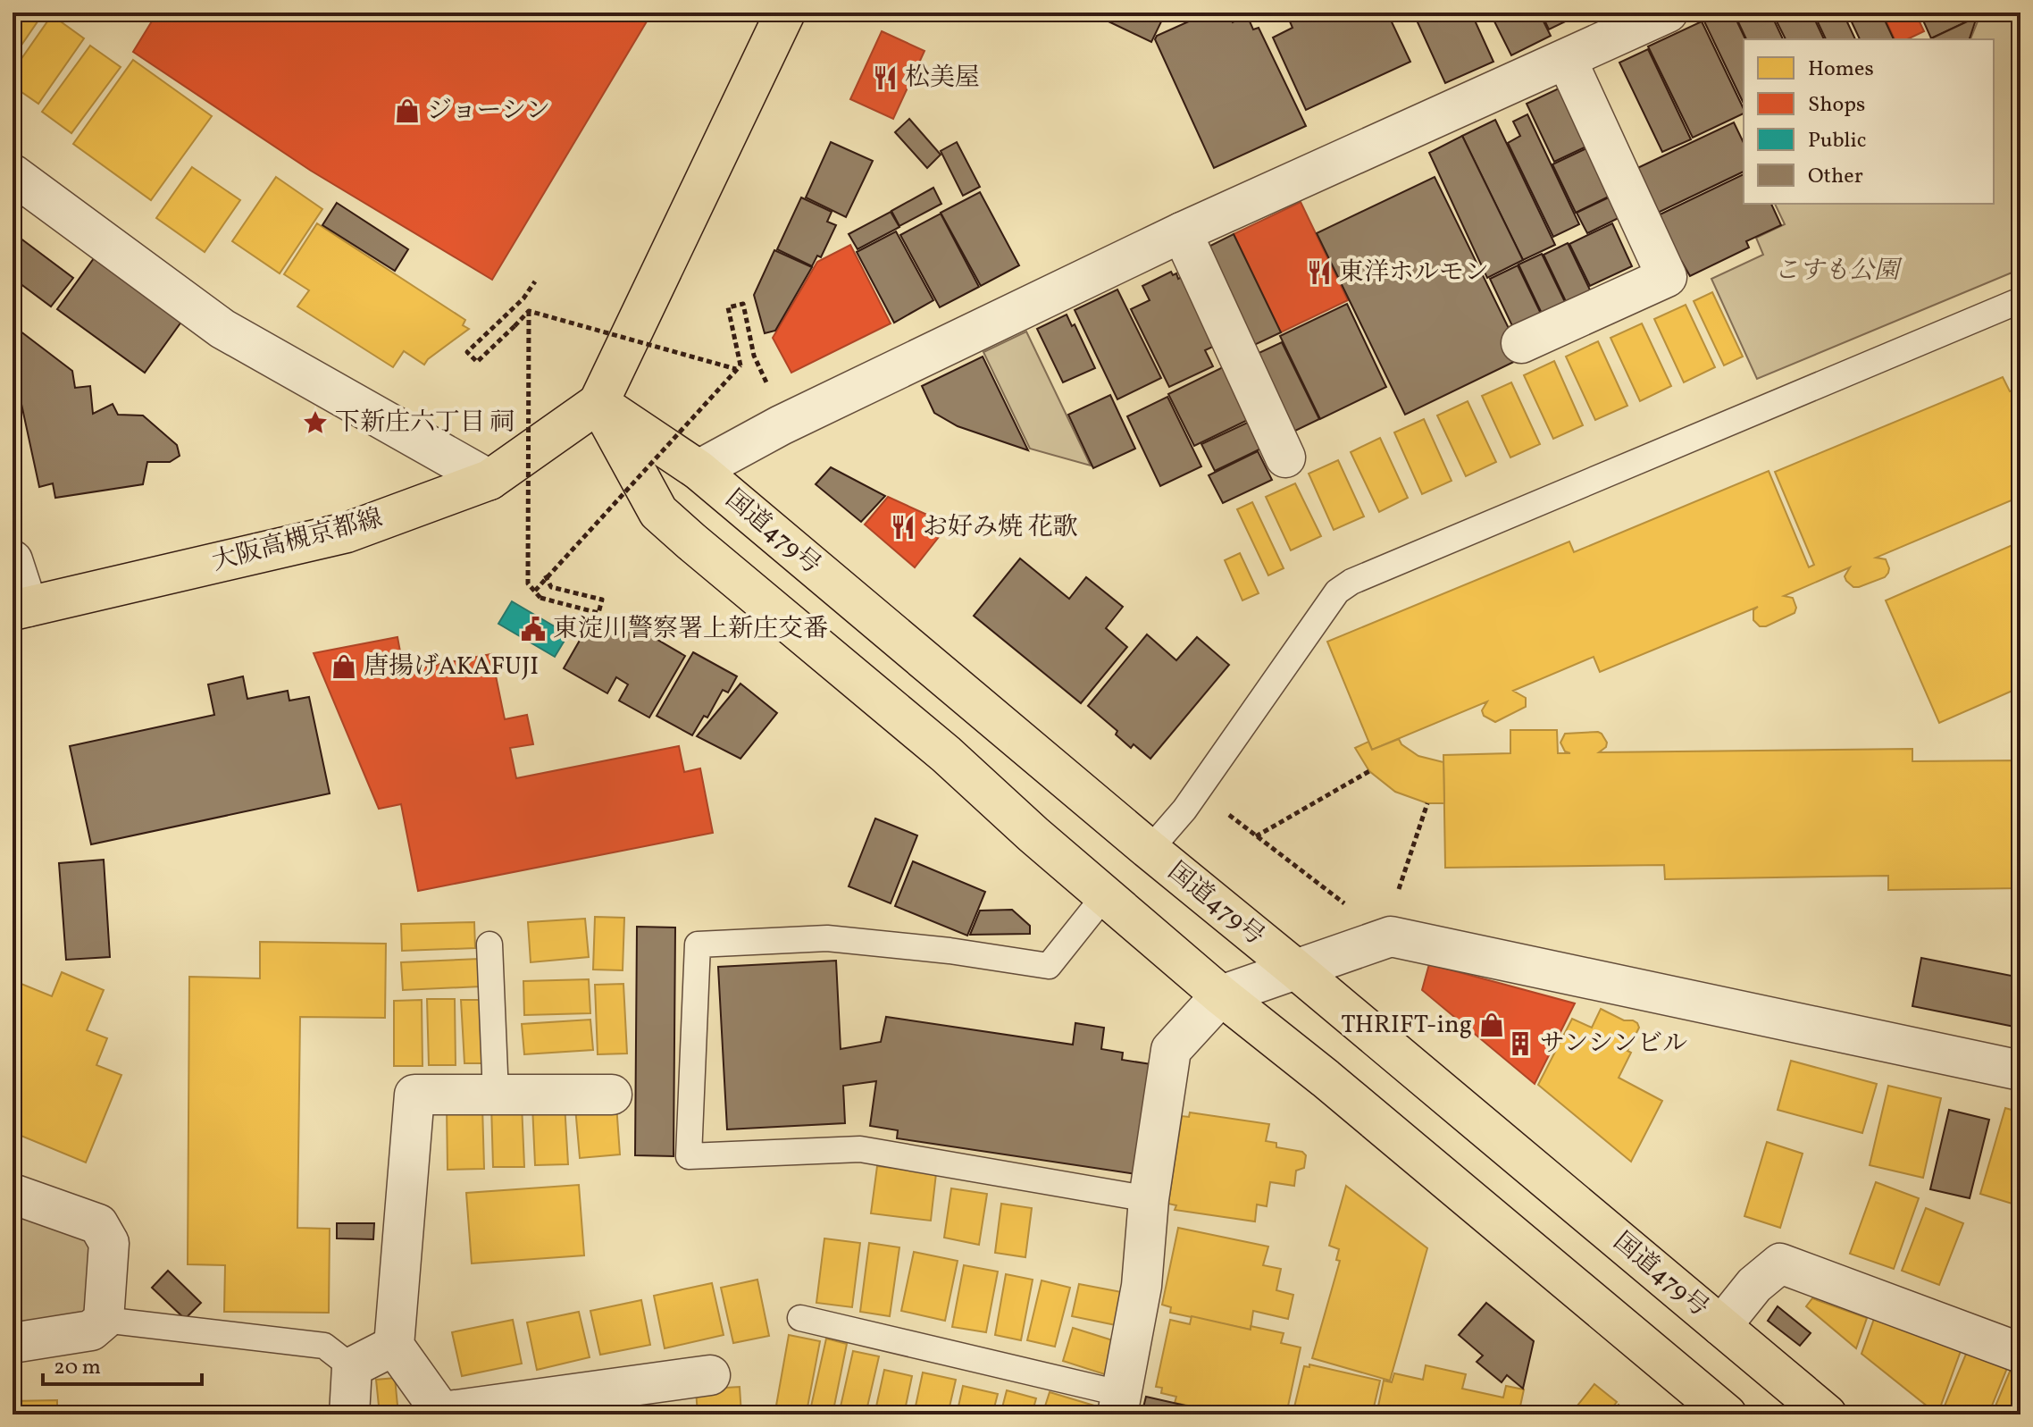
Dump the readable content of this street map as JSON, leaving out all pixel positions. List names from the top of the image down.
{
  "streets": {
    "main road": ["国道479号", "大阪高槻京都線"]
  },
  "crossings": [
    ["国道479号", "大阪高槻京都線"]
  ],
  "parks": ["こすも公園"],
  "places": {
    "restaurant": ["松美屋", "東洋ホルモン", "お好み焼 花歌"],
    "shop": ["ジョーシン", "唐揚げAKAFUJI", "THRIFT-ing"],
    "place": ["下新庄六丁目 祠"],
    "public building": ["東淀川警察署上新庄交番"],
    "building": ["サンシンビル"]
  },
  "legend": [
    "Homes",
    "Shops",
    "Public",
    "Other"
  ],
  "scale_bar": "20 m"
}
